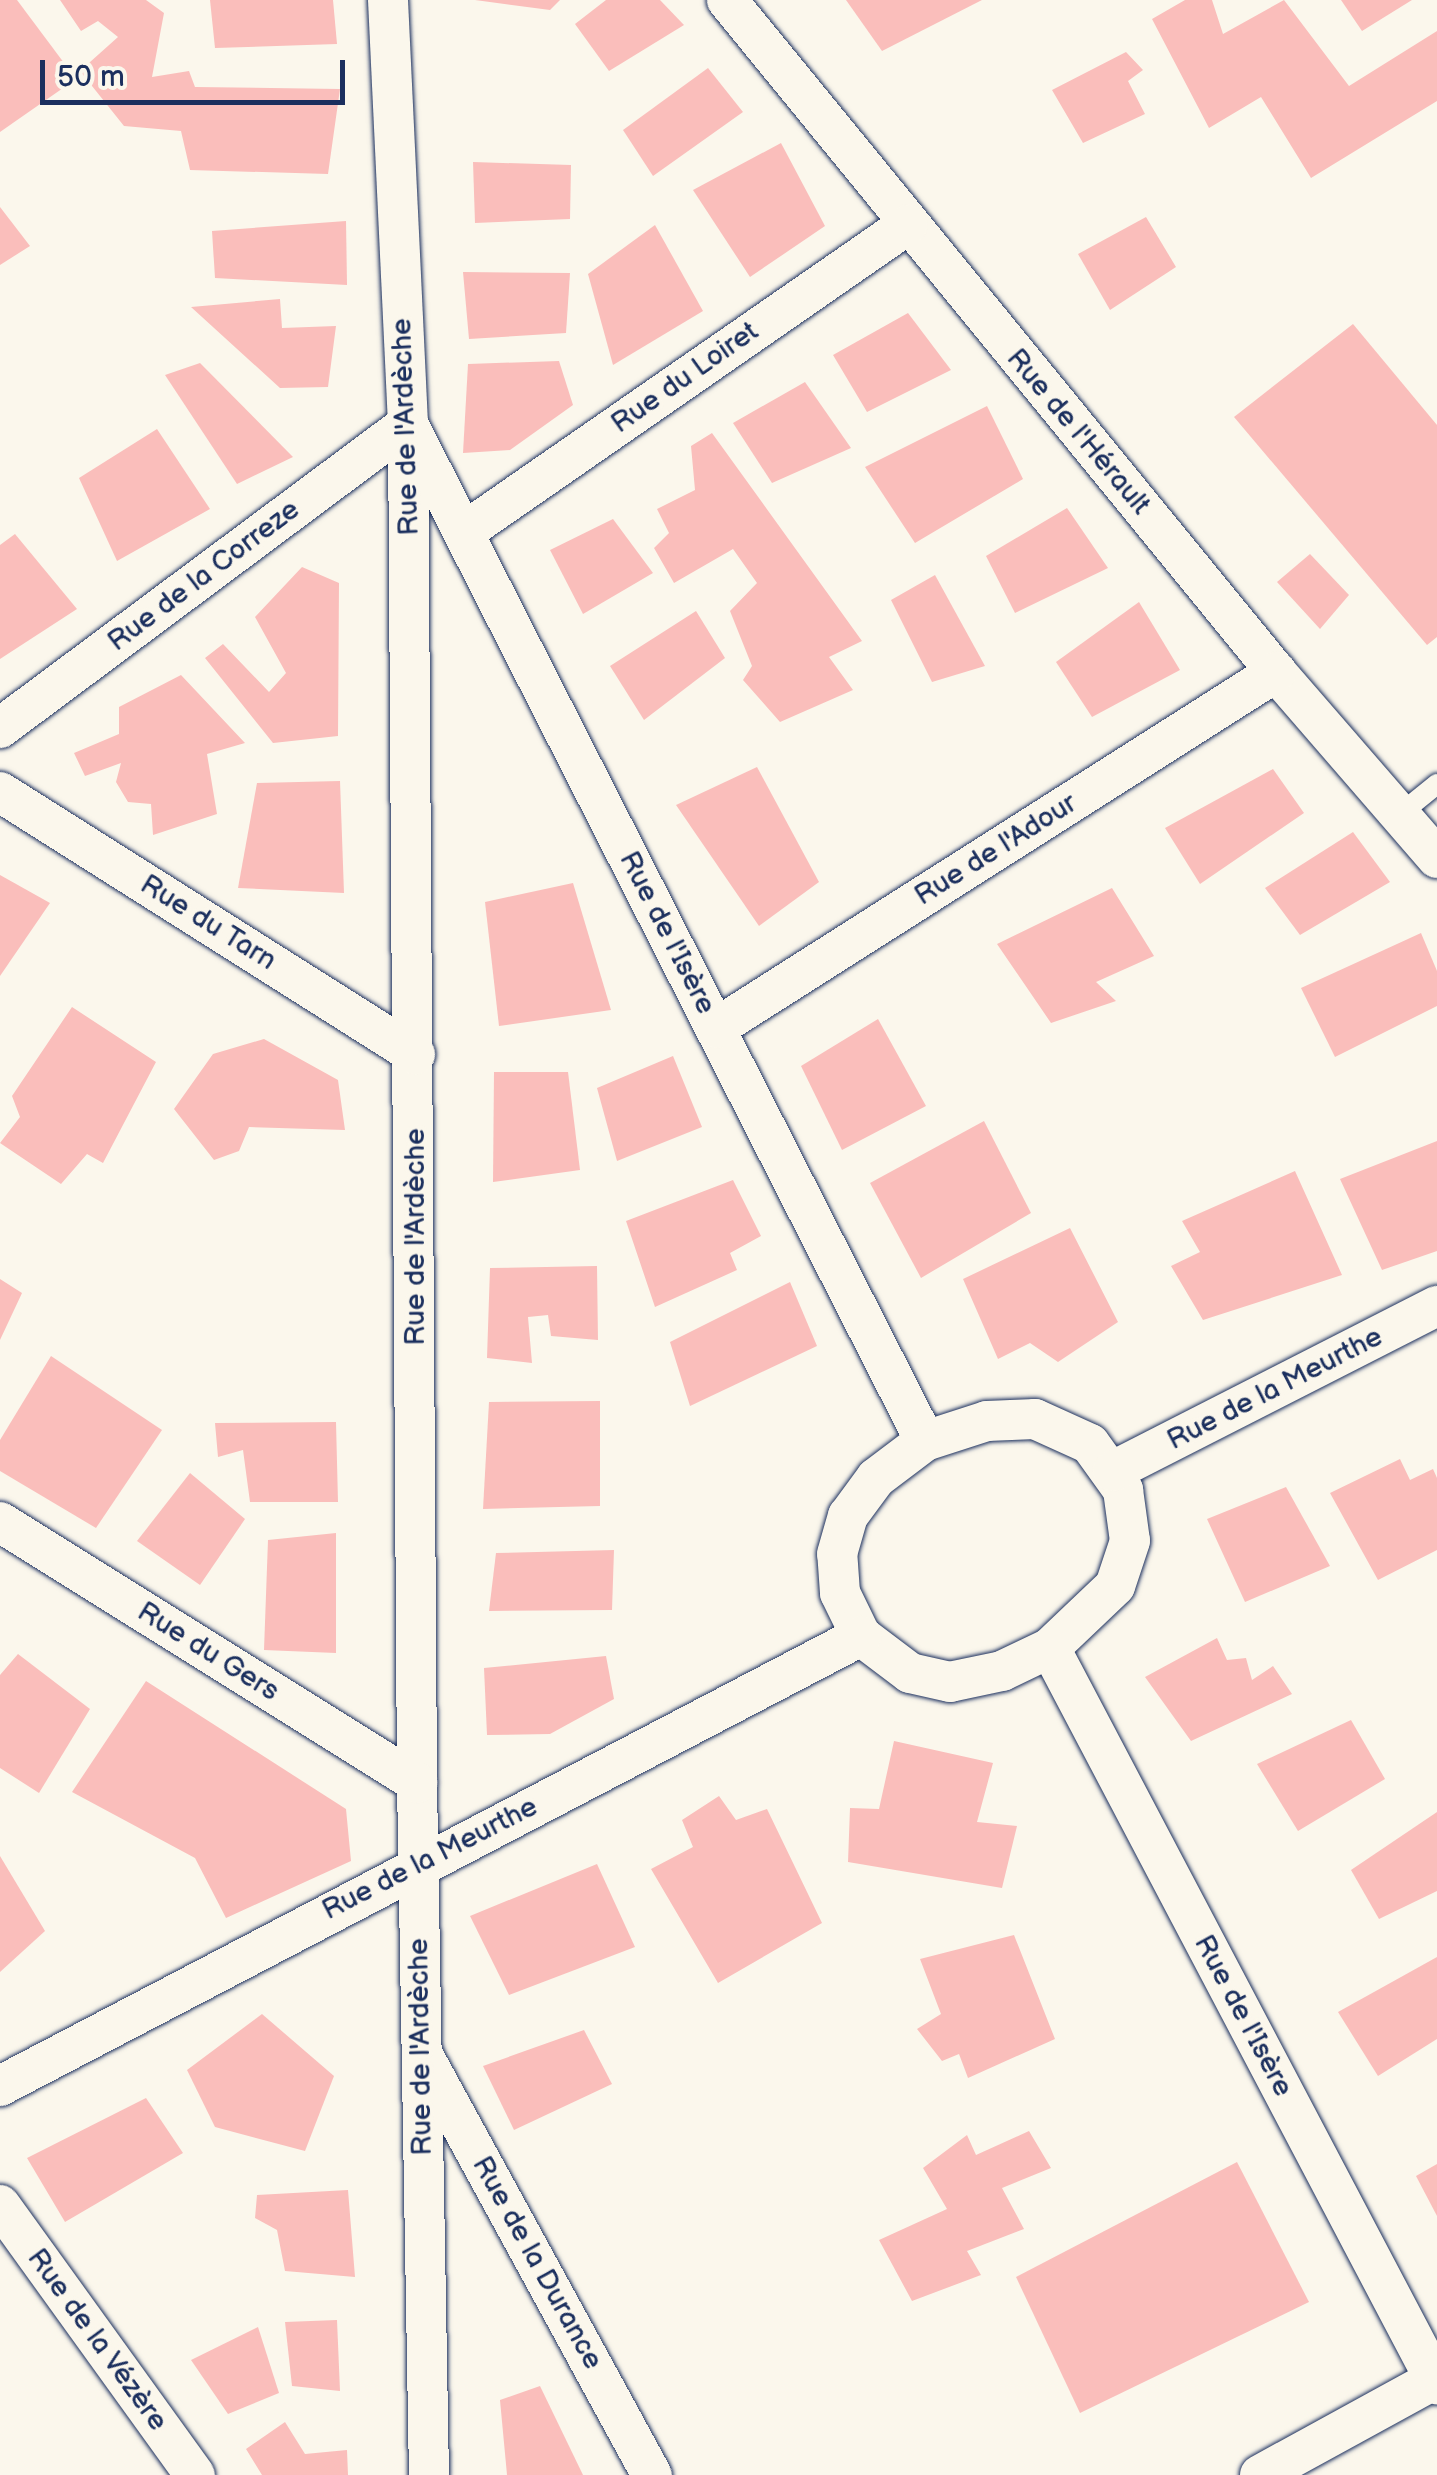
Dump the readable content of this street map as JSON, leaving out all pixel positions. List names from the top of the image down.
{
  "streets": {
    "street": [
      "Rue du Loiret",
      "Rue de l'Ardèche",
      "Rue de l'Hérault",
      "Rue de la Correze",
      "Rue de l'Adour",
      "Rue du Tarn",
      "Rue de l'Isère",
      "Rue de la Meurthe",
      "Rue du Gers",
      "Rue de la Durance",
      "Rue de la Vézère"
    ]
  },
  "crossings": [
    ["Rue du Loiret", "Rue de l'Hérault"],
    ["Rue du Loiret", "Rue de l'Isère"],
    ["Rue de l'Ardèche", "Rue de la Correze"],
    ["Rue de l'Ardèche", "Rue du Tarn"],
    ["Rue de l'Ardèche", "Rue de l'Isère"],
    ["Rue de l'Ardèche", "Rue de la Meurthe"],
    ["Rue de l'Ardèche", "Rue du Gers"],
    ["Rue de l'Ardèche", "Rue de la Durance"],
    ["Rue de l'Hérault", "Rue de l'Adour"],
    ["Rue de la Correze", "Rue de l'Isère"],
    ["Rue de l'Adour", "Rue de l'Isère"],
    ["Rue de l'Isère", "Rue de la Meurthe"]
  ],
  "scale_bar": "50 m"
}
